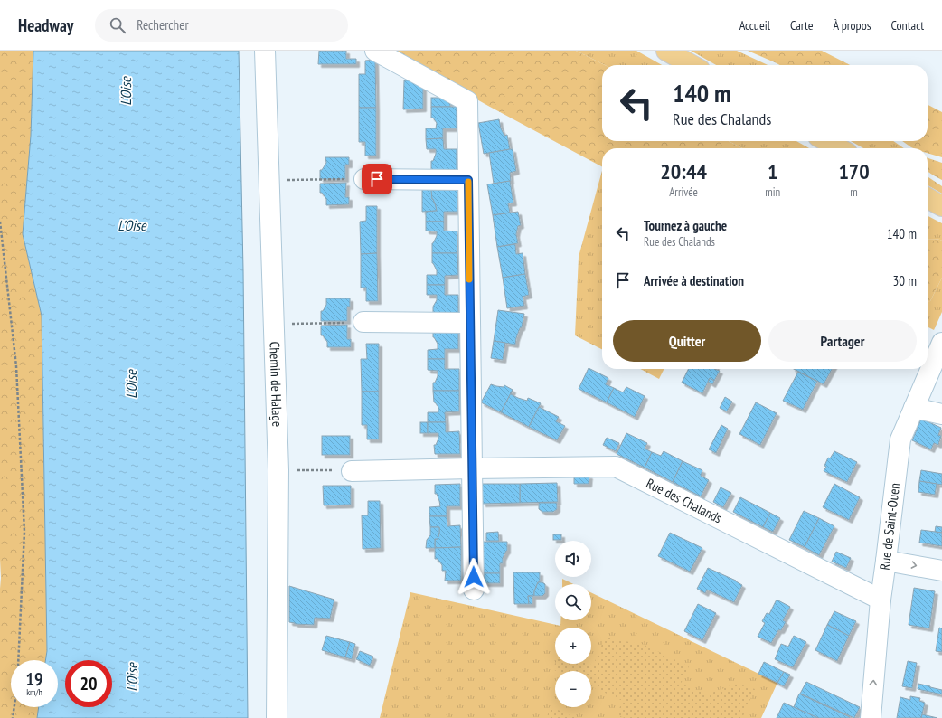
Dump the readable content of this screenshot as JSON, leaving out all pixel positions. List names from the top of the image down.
{
  "streets": {
    "street": ["Chemin de Halage", "Rue des Chalands", "Rue de Saint-Ouen"]
  },
  "crossings": [
    ["Rue des Chalands", "Rue de Saint-Ouen"]
  ],
  "water": ["L'Oise", "L’Oise"],
  "page": {
    "header": "Headway",
    "search": "Rechercher",
    "nav": [
      "Accueil",
      "Carte",
      "À propos",
      "Contact"
    ],
    "turn": ["140 m", "Rue des Chalands"],
    "eta": [
      "20:44",
      "Arrivée",
      "1",
      "min",
      "170",
      "m"
    ],
    "list": [
      {
        "name": "Tournez à gauche",
        "note": "Rue des Chalands",
        "value": "140 m"
      },
      {
        "name": "Arrivée à destination",
        "value": "30 m"
      }
    ],
    "buttons": ["Quitter", "Partager"],
    "map_buttons": ["+", "−"],
    "speed": "19 km/h",
    "limit": "20"
  }
}
